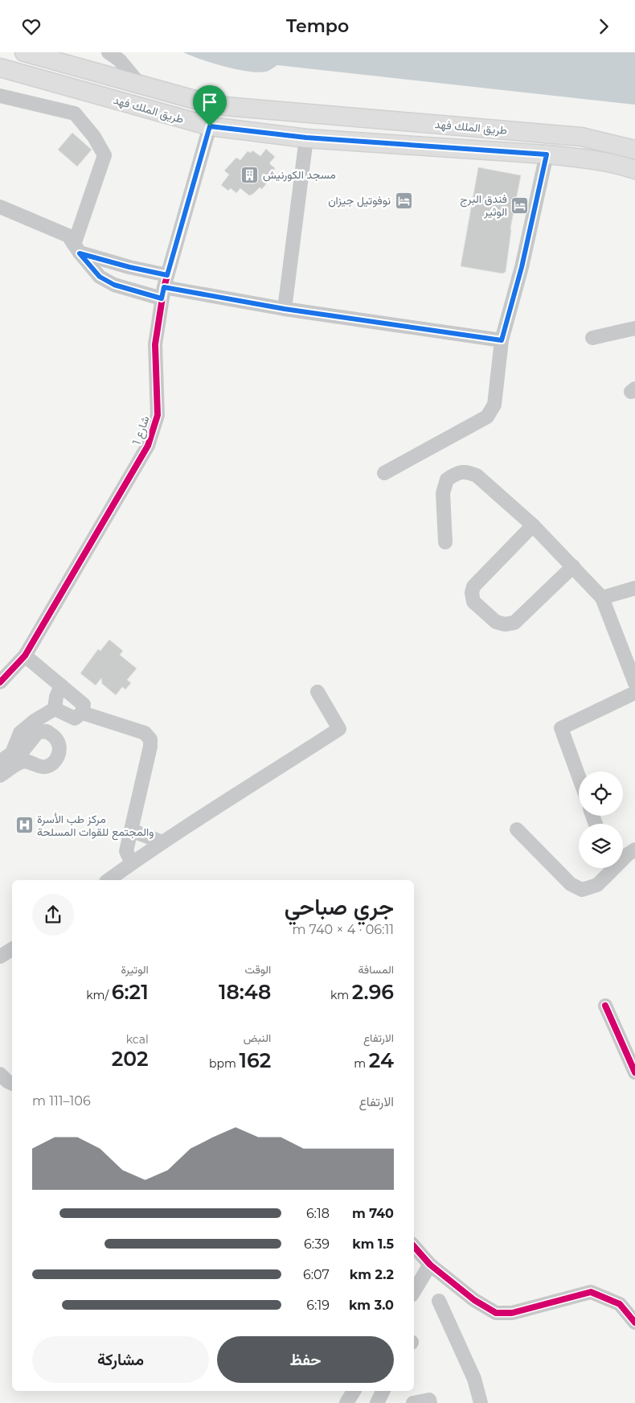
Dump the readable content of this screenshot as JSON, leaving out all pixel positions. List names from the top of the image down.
{
  "streets": {
    "main road": ["طريق الملك فهد"],
    "street": ["شارع 1"]
  },
  "crossings": [
    ["طريق الملك فهد", "شارع 1"]
  ],
  "places": {
    "building": ["مسجد الكورنيش"],
    "hotel": ["نوفوتيل جيزان", "فندق البرج الوثير"],
    "hospital": ["مركز طب الأسرة والمجتمع للقوات المسلحة"]
  },
  "page": {
    "header": "Tempo",
    "heading": ["جري صباحي", "06:11 · 4 × 740 m"],
    "stats": [
      ["المسافة", "2.96 km"],
      ["الوقت", "18:48"],
      ["الوتيرة", "6:21 /km"],
      ["الارتفاع", "24 m"],
      ["النبض", "162 bpm"],
      ["kcal", "202"]
    ],
    "chart": ["الارتفاع", "106–111 m"],
    "list": [
      {
        "name": "740 m",
        "note": "6:18"
      },
      {
        "name": "1.5 km",
        "note": "6:39"
      },
      {
        "name": "2.2 km",
        "note": "6:07"
      },
      {
        "name": "3.0 km",
        "note": "6:19"
      }
    ],
    "buttons": ["حفظ", "مشاركة"]
  }
}
